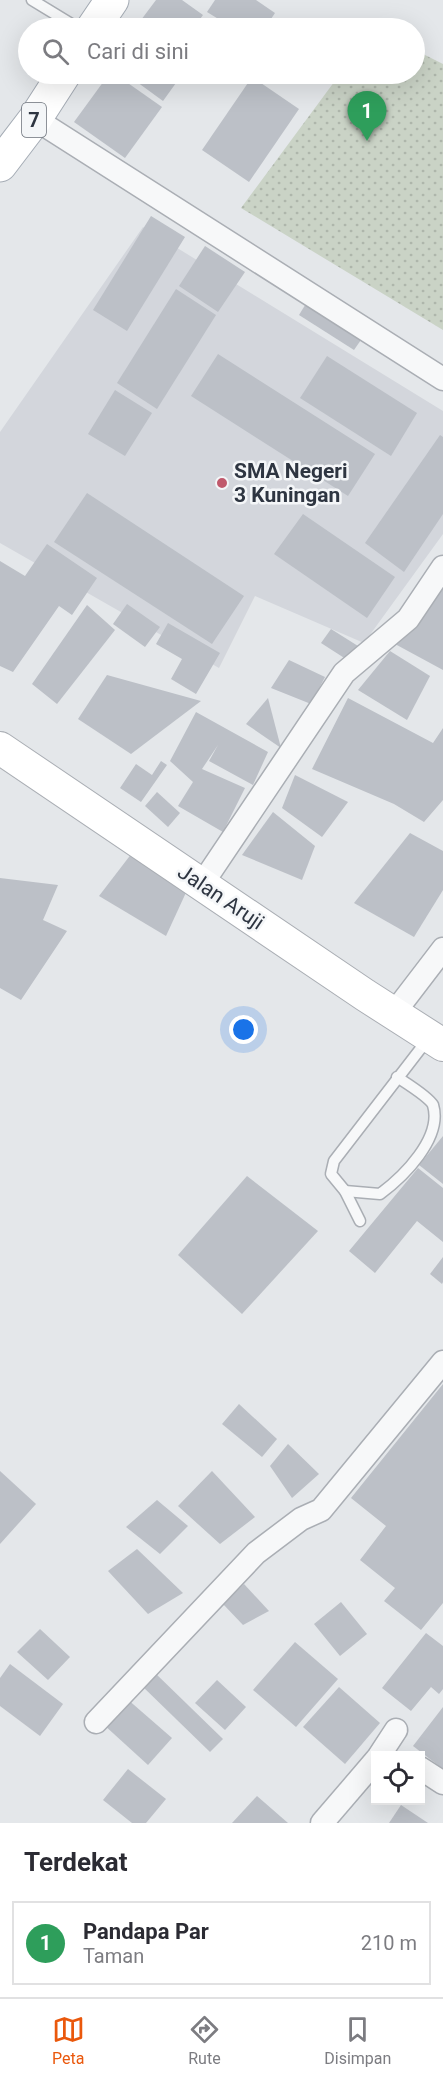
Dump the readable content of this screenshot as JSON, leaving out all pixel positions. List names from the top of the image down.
{
  "streets": {
    "main road": ["7"],
    "street": ["Jalan Aruji"]
  },
  "places": ["SMA Negeri 3 Kuningan"],
  "page": {
    "search": "Cari di sini",
    "pins": "1",
    "heading": "Terdekat",
    "list": [
      {
        "mark": "1",
        "name": "Pandapa Par",
        "note": "Taman",
        "value": "210 m"
      }
    ],
    "nav": ["Peta", "Rute", "Disimpan"]
  }
}
